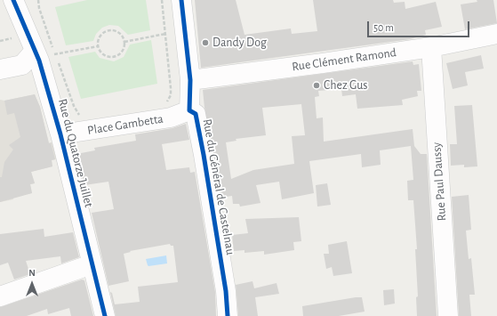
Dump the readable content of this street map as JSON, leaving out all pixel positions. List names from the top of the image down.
{
  "streets": {
    "street": [
      "Rue Clément Ramond",
      "Place Gambetta",
      "Rue du Quatorze Juillet",
      "Rue Paul Daussy",
      "Rue du Général de Castelnau"
    ]
  },
  "crossings": [
    ["Rue Clément Ramond", "Rue Paul Daussy"],
    ["Rue Clément Ramond", "Rue du Général de Castelnau"],
    ["Place Gambetta", "Rue du Quatorze Juillet"],
    ["Place Gambetta", "Rue du Général de Castelnau"]
  ],
  "places": ["Dandy Dog", "Chez Gus"],
  "scale_bar": "50 m",
  "north": "top"
}
